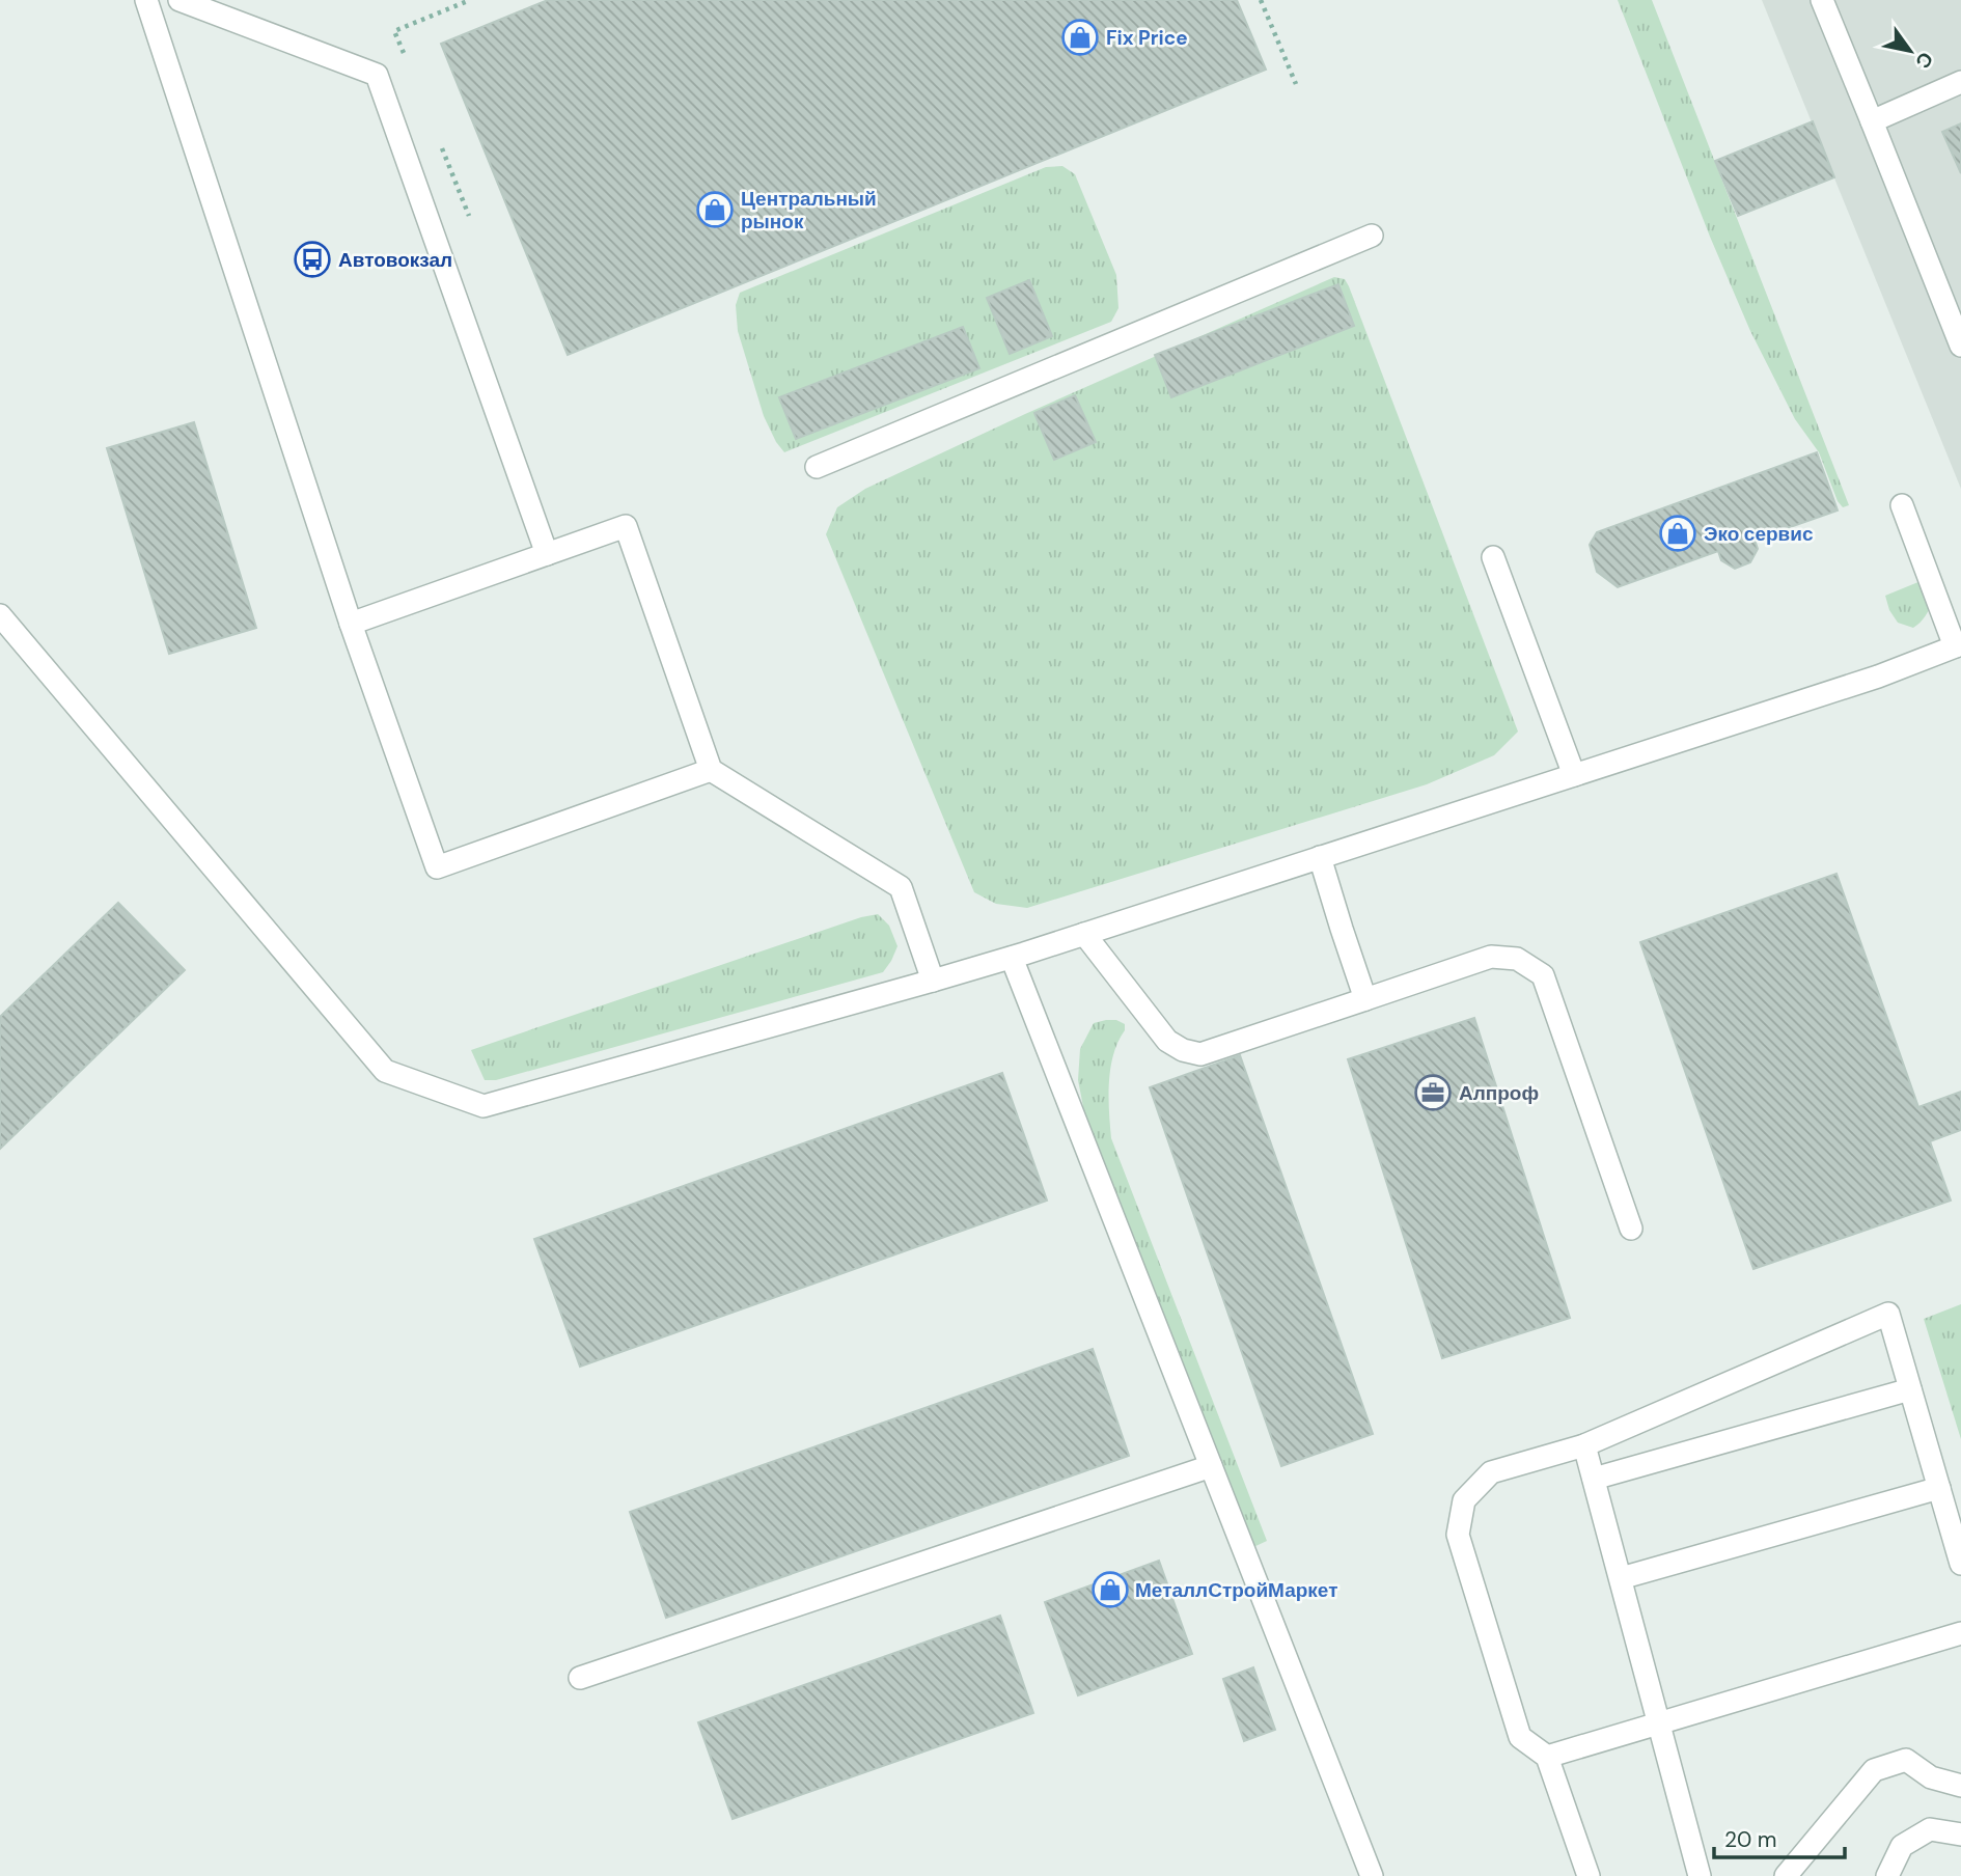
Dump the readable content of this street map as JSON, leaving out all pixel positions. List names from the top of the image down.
{
  "places": {
    "shop": [
      "Fix Price",
      "Центральный рынок",
      "Эко сервис",
      "МеталлСтройМаркет"
    ],
    "bus stop": ["Автовокзал"],
    "office": ["Алпроф"]
  },
  "scale_bar": "20 m",
  "north": "bottom right"
}
